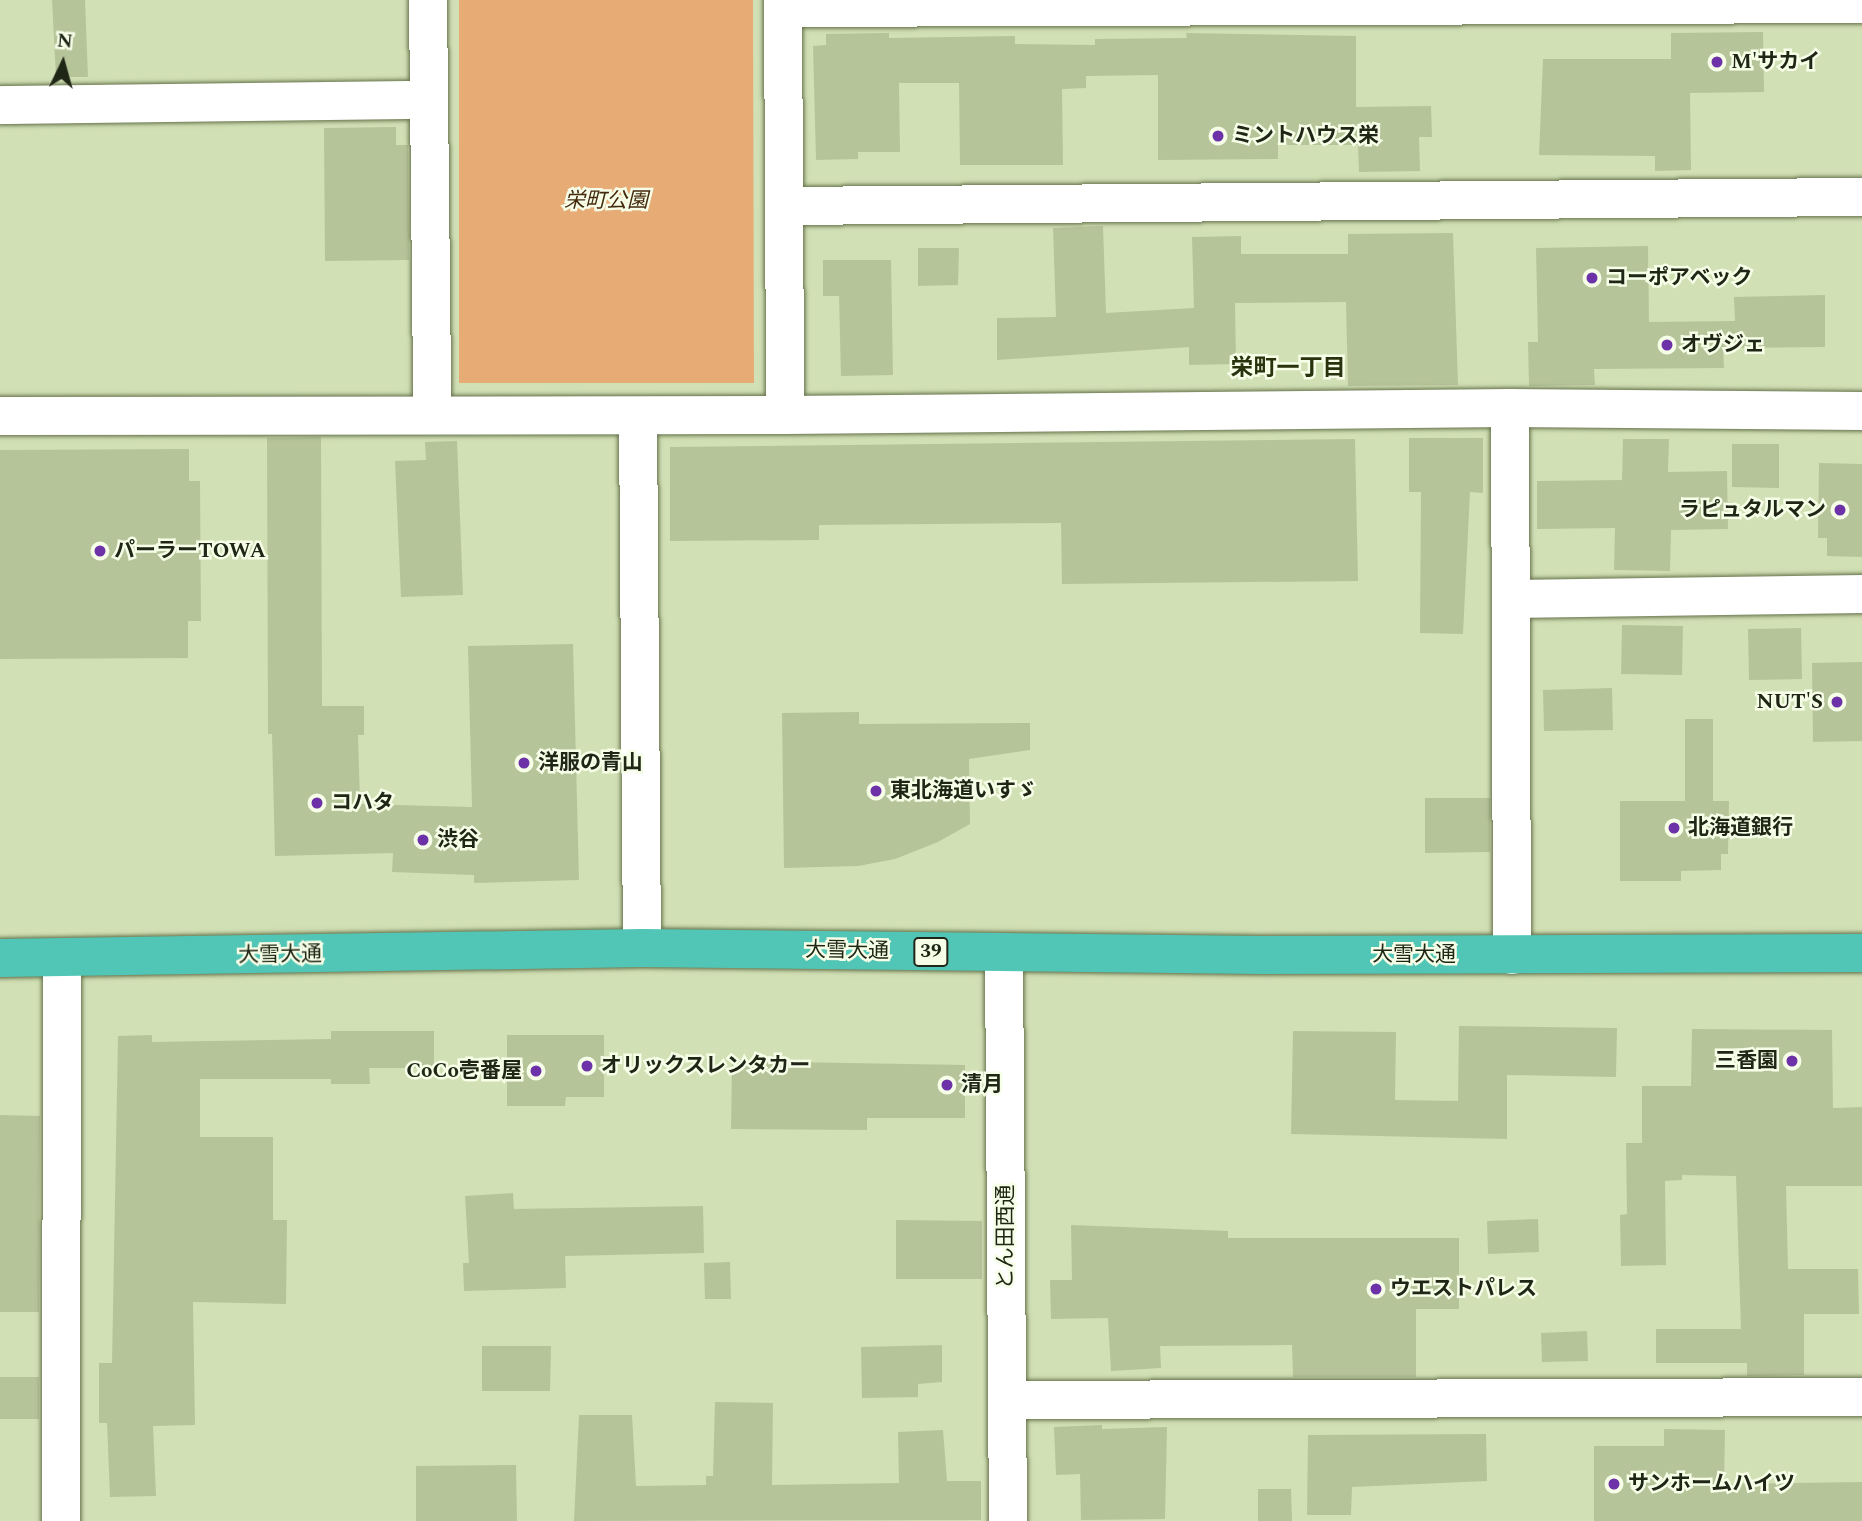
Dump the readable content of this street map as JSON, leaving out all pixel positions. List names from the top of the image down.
{
  "streets": {
    "highway": ["大雪大通", "39"],
    "street": ["とん田西通"]
  },
  "crossings": [
    ["大雪大通", "とん田西通"]
  ],
  "districts": ["栄町一丁目"],
  "parks": ["栄町公園"],
  "places": [
    "M'サカイ",
    "ミントハウス栄",
    "コーポアベック",
    "オヴジェ",
    "ラピュタルマン",
    "パーラーTOWA",
    "NUT'S",
    "洋服の青山",
    "東北海道いすゞ",
    "コハタ",
    "北海道銀行",
    "渋谷",
    "三香園",
    "オリックスレンタカー",
    "CoCo壱番屋",
    "清月",
    "ウエストパレス",
    "サンホームハイツ"
  ],
  "north": "top"
}
